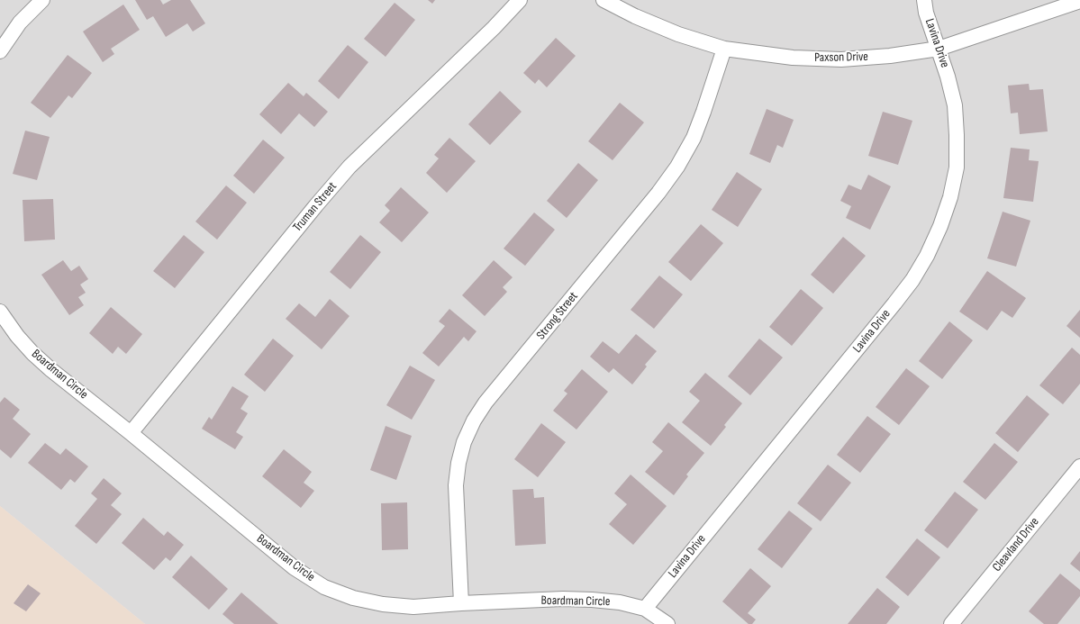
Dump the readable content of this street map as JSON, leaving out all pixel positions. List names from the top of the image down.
{
  "streets": {
    "street": [
      "Lavina Drive",
      "Paxson Drive",
      "Truman Street",
      "Strong Street",
      "Boardman Circle",
      "Cleavland Drive"
    ]
  },
  "crossings": [
    ["Lavina Drive", "Paxson Drive"],
    ["Lavina Drive", "Boardman Circle"],
    ["Paxson Drive", "Strong Street"],
    ["Truman Street", "Boardman Circle"],
    ["Strong Street", "Boardman Circle"]
  ]
}
